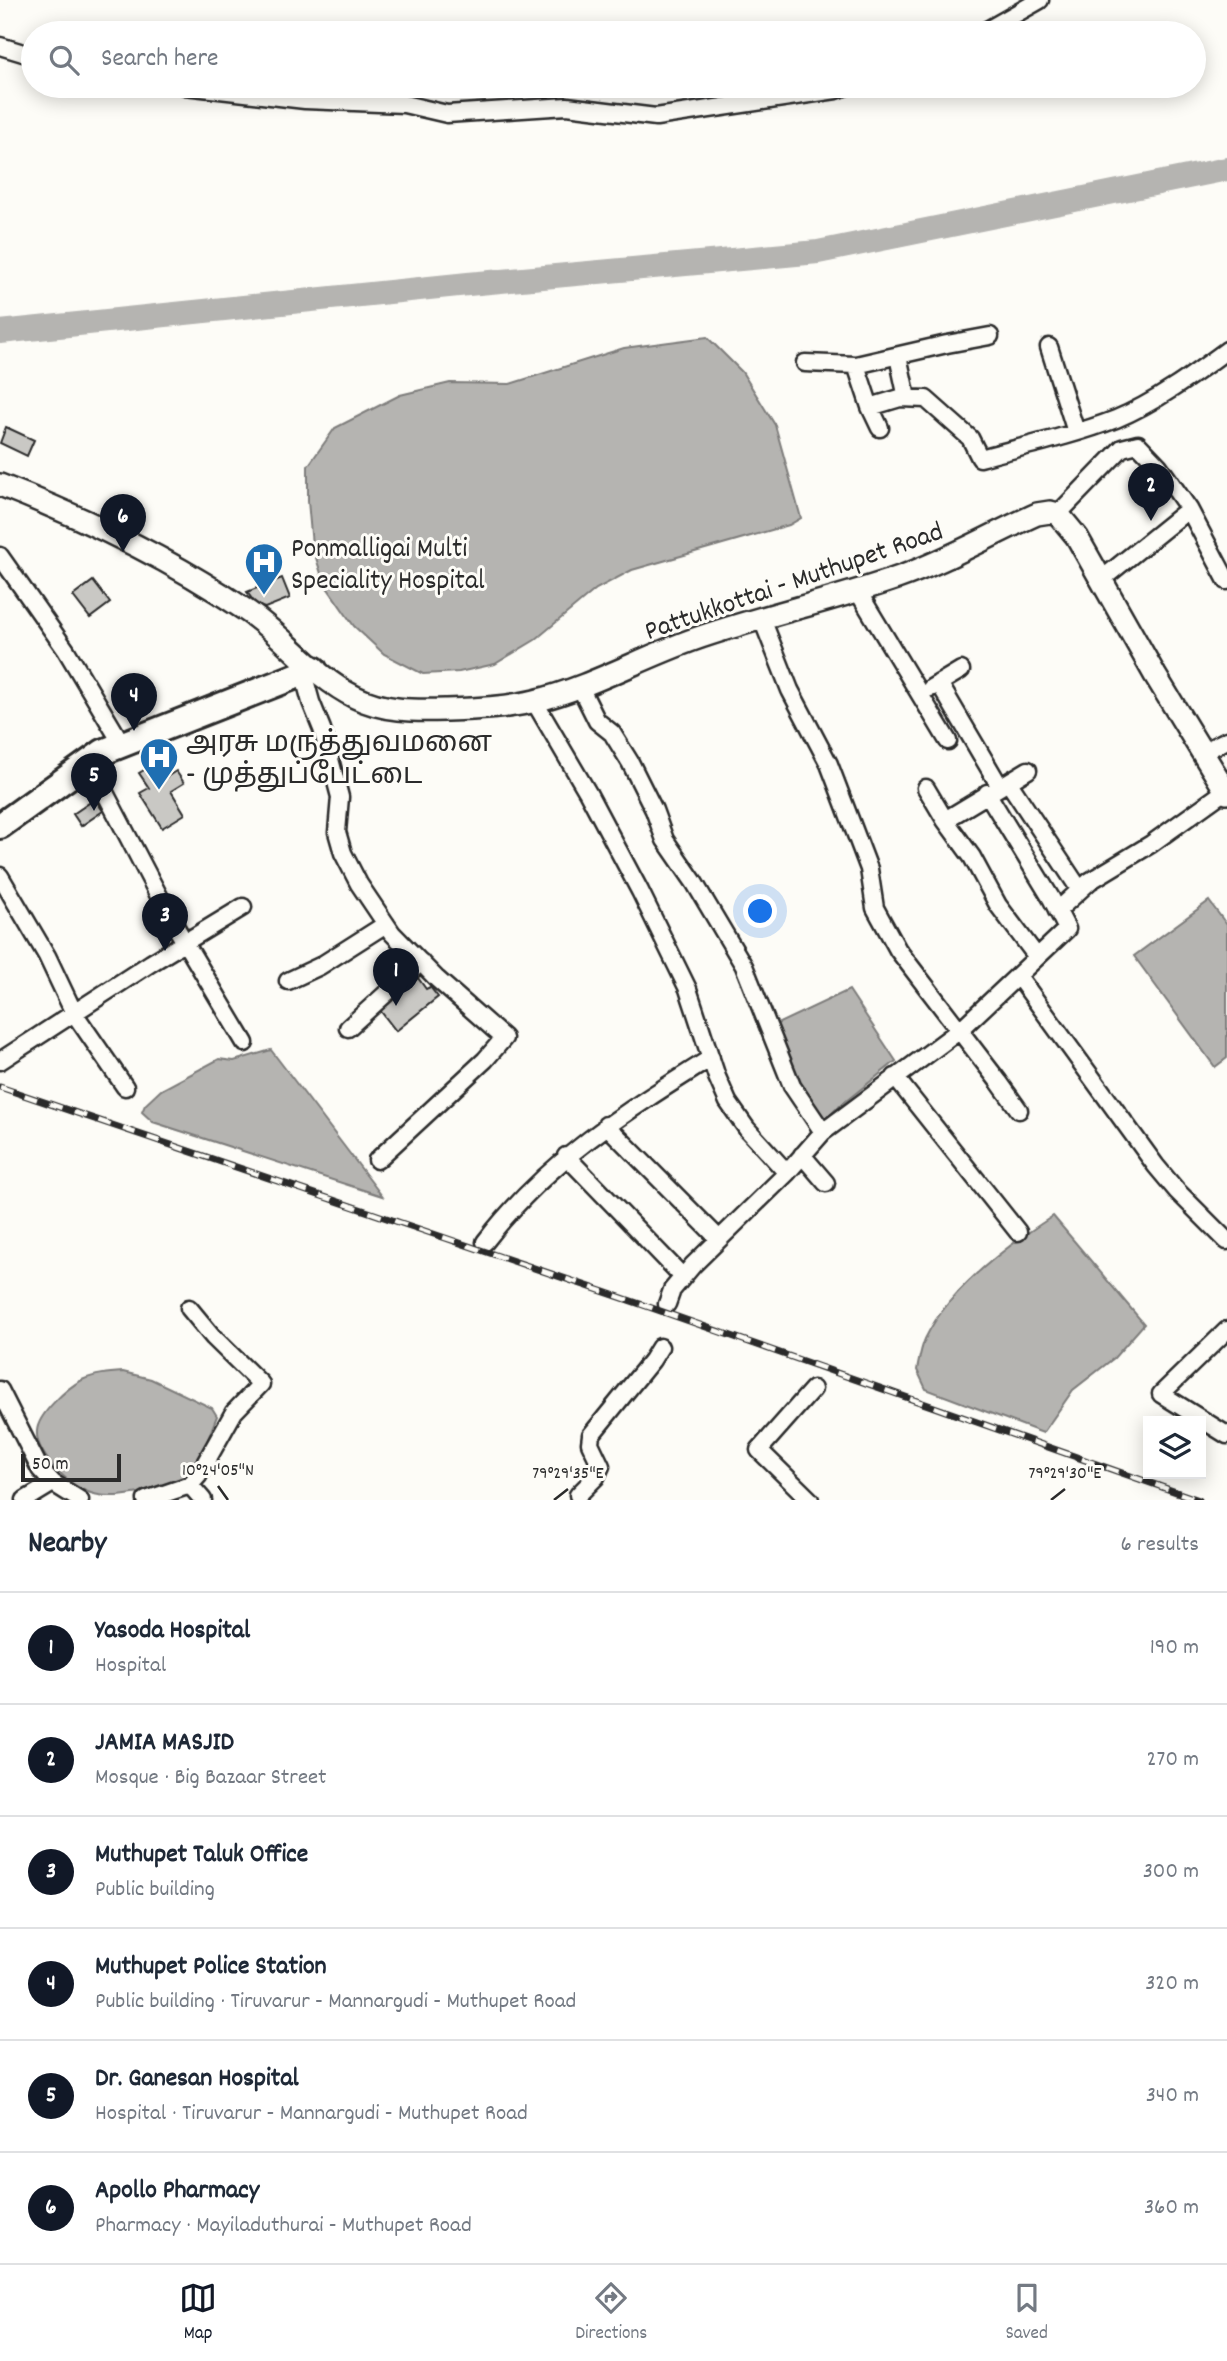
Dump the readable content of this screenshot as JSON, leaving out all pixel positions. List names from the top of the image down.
{
  "streets": {
    "main road": ["Pattukkottai - Muthupet Road"]
  },
  "places": {
    "hospital": ["Ponmalligai Multi Speciality Hospital", "அரசு மருத்துவமனை - முத்துப்பேட்டை"]
  },
  "scale_bar": "50 m",
  "page": {
    "search": "Search here",
    "pins": [
      "2",
      "6",
      "4",
      "5",
      "3",
      "1"
    ],
    "scale": "50 m",
    "heading": ["Nearby", "6 results"],
    "list": [
      {
        "mark": "1",
        "name": "Yasoda Hospital",
        "note": "Hospital",
        "value": "190 m"
      },
      {
        "mark": "2",
        "name": "JAMIA MASJID",
        "note": "Mosque · Big Bazaar Street",
        "value": "270 m"
      },
      {
        "mark": "3",
        "name": "Muthupet Taluk Office",
        "note": "Public building",
        "value": "300 m"
      },
      {
        "mark": "4",
        "name": "Muthupet Police Station",
        "note": "Public building · Tiruvarur - Mannargudi - Muthupet Road",
        "value": "320 m"
      },
      {
        "mark": "5",
        "name": "Dr. Ganesan Hospital",
        "note": "Hospital · Tiruvarur - Mannargudi - Muthupet Road",
        "value": "340 m"
      },
      {
        "mark": "6",
        "name": "Apollo Pharmacy",
        "note": "Pharmacy · Mayiladuthurai - Muthupet Road",
        "value": "360 m"
      }
    ],
    "nav": ["Map", "Directions", "Saved"]
  },
  "coordinates": ["10°24'05\"N", "79°29'35\"E", "79°29'30\"E"]
}
